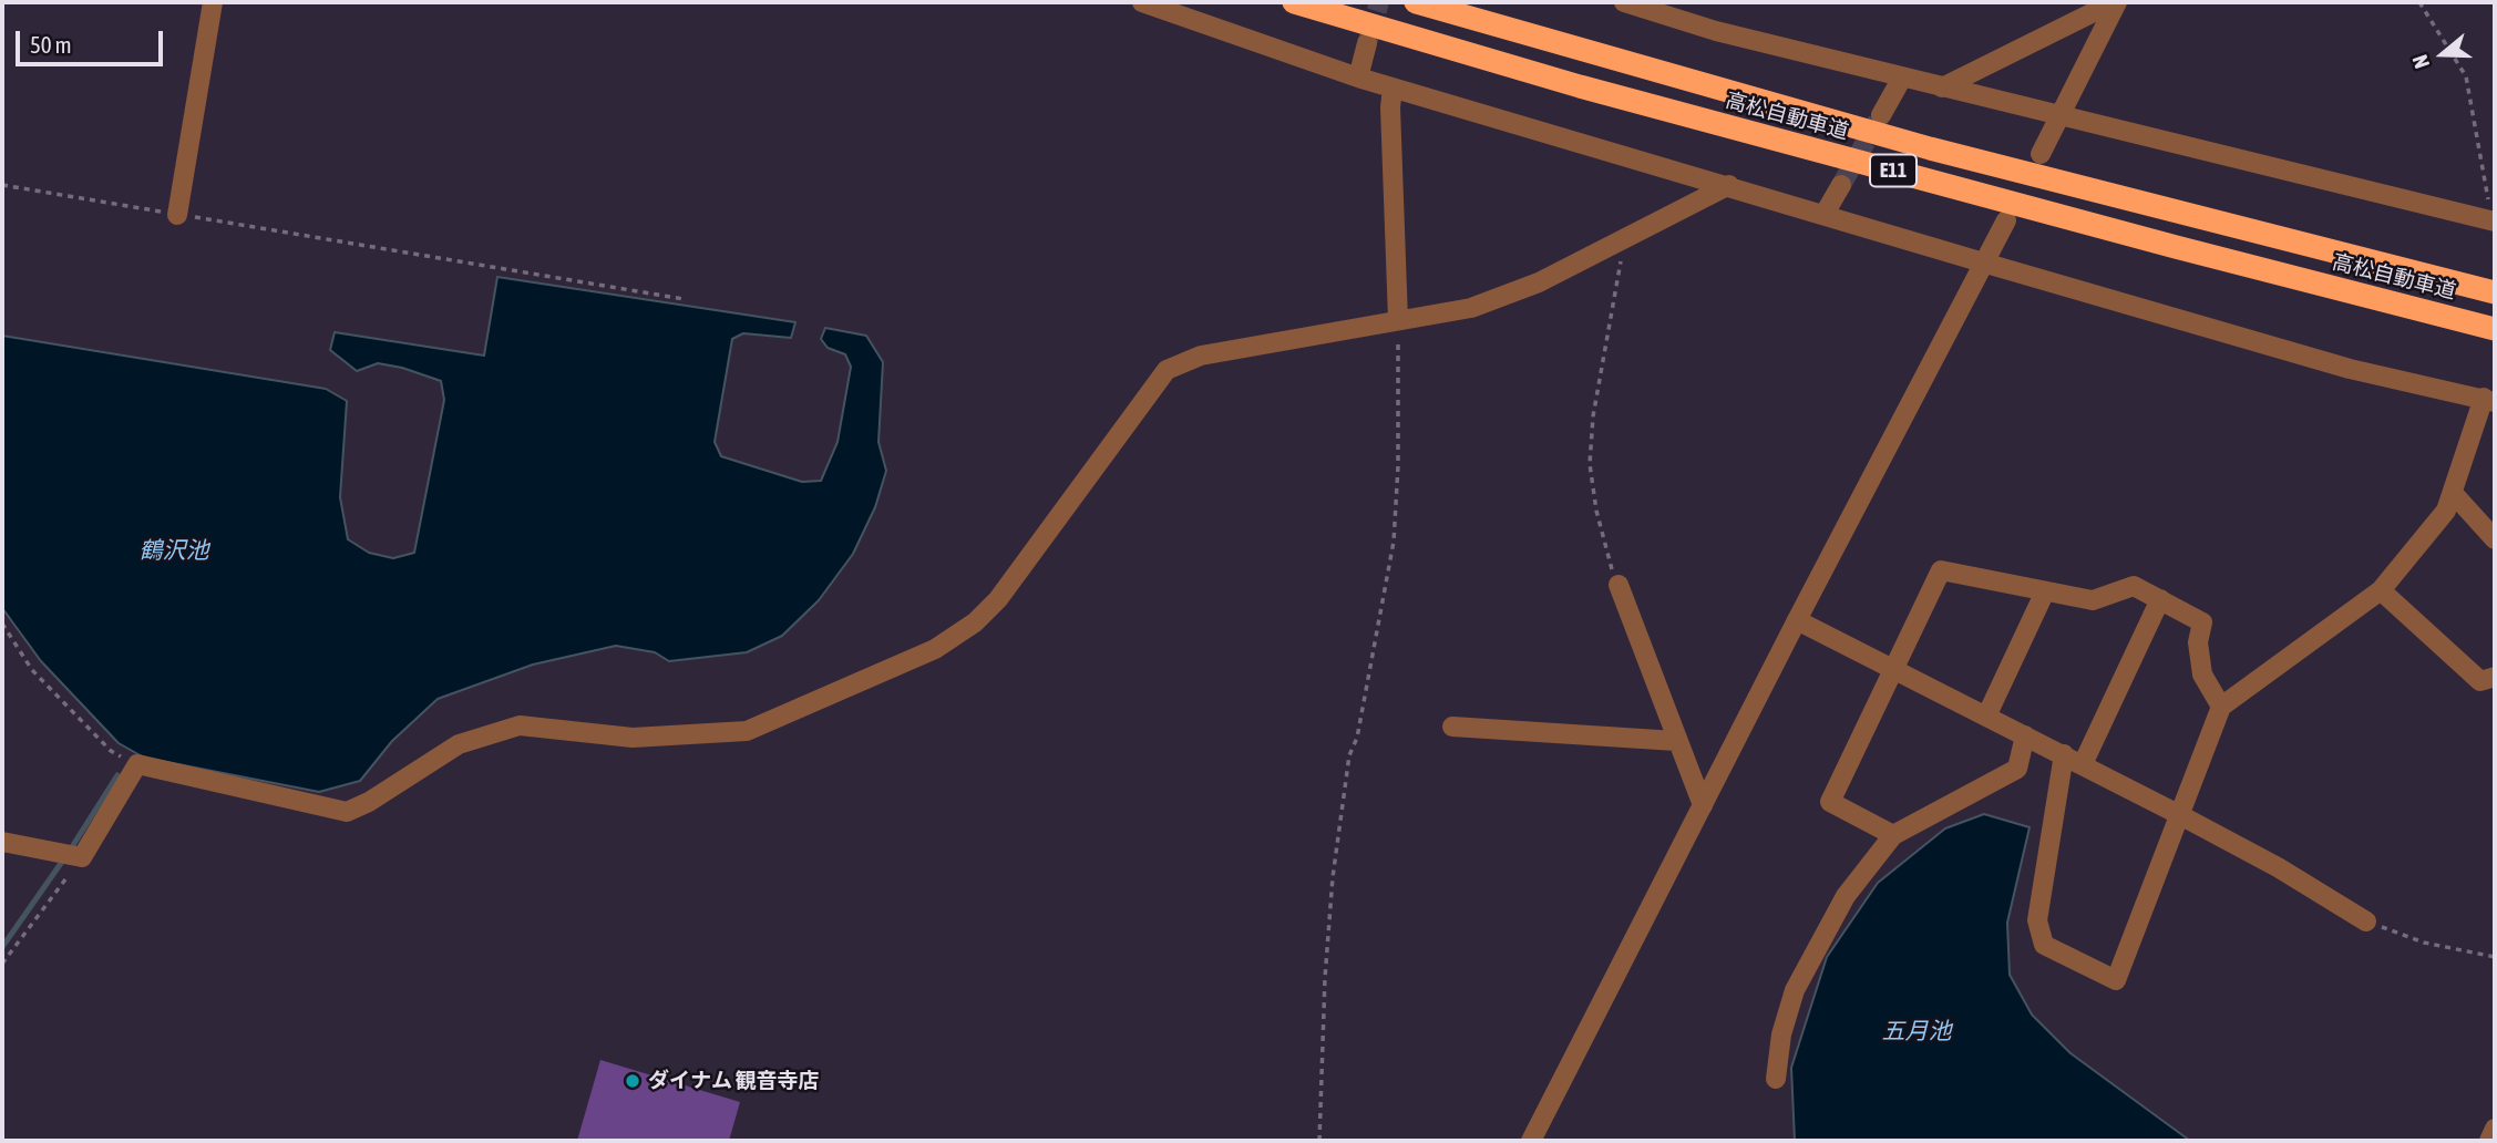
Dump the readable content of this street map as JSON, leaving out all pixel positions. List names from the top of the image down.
{
  "streets": {
    "highway": ["高松自動車道", "E11"]
  },
  "water": ["鶴沢池", "五月池"],
  "places": ["ダイナム 観音寺店"],
  "scale_bar": "50 m",
  "north": "left"
}
